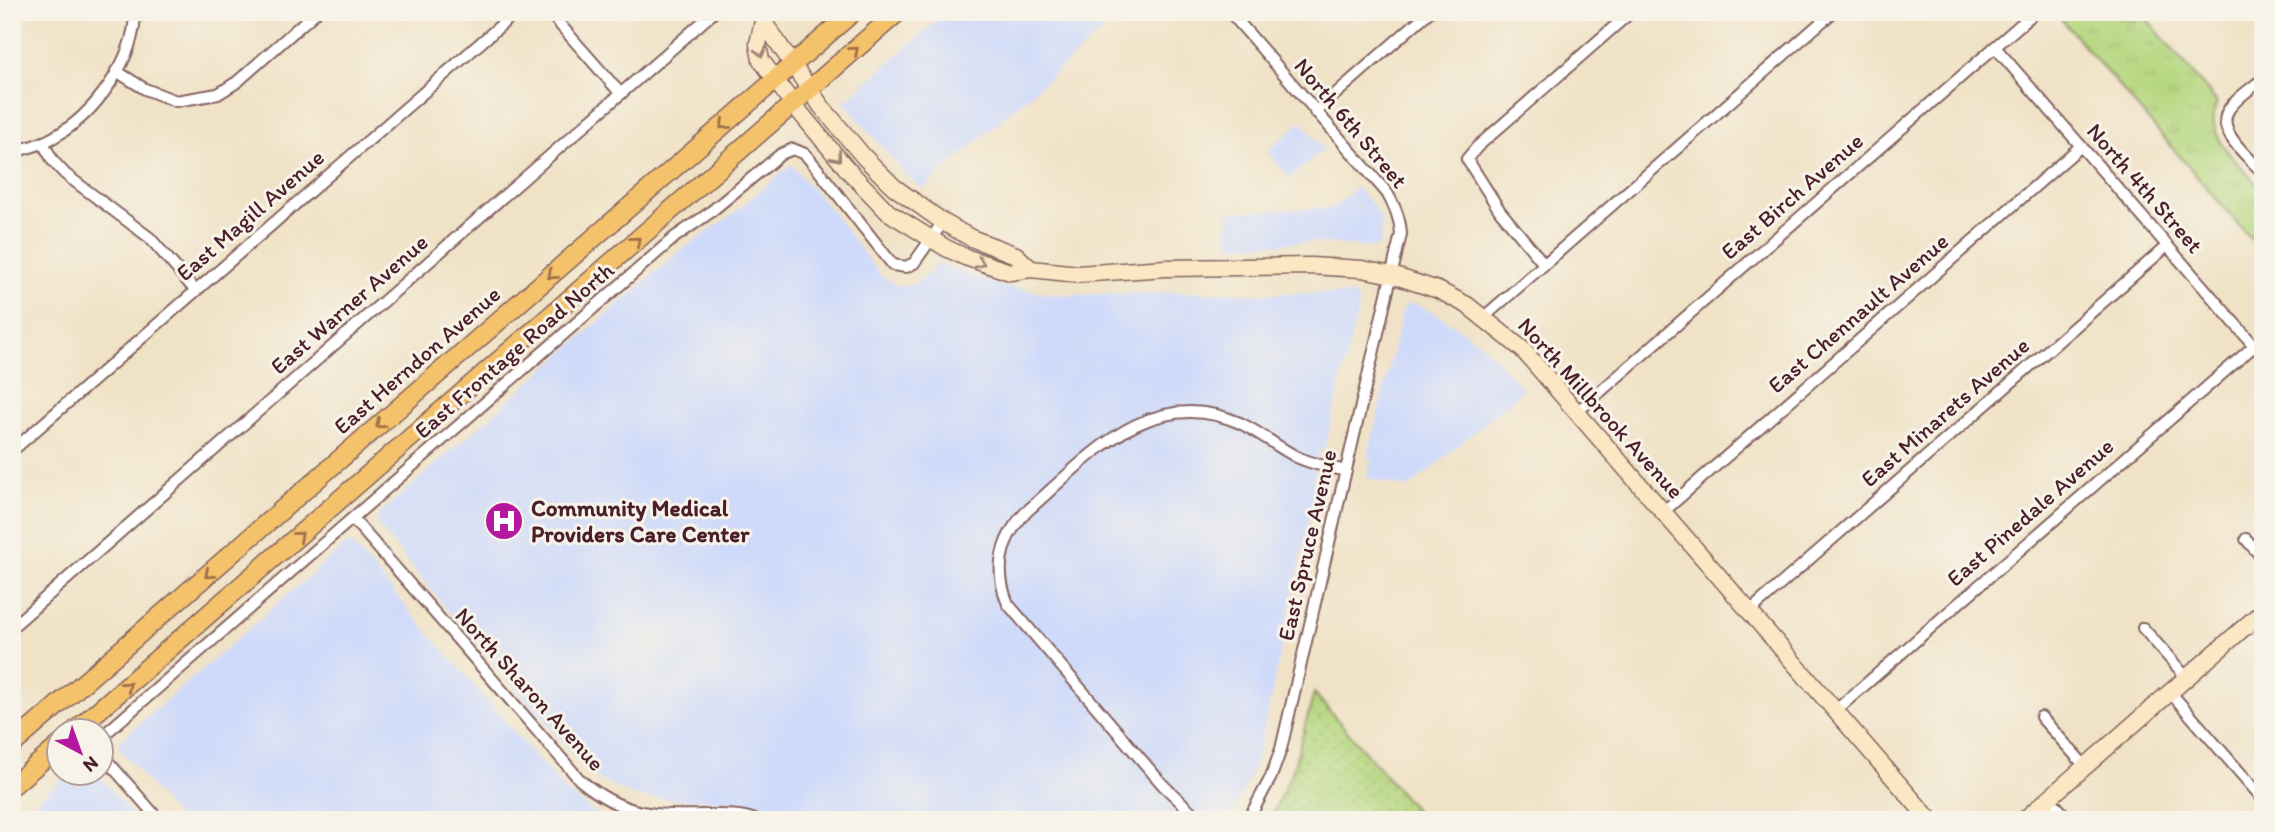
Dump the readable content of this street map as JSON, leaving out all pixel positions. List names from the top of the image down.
{
  "streets": {
    "main road": ["East Herndon Avenue"],
    "street": [
      "North 6th Street",
      "North 4th Street",
      "East Birch Avenue",
      "East Magill Avenue",
      "East Warner Avenue",
      "East Chennault Avenue",
      "East Frontage Road North",
      "North Millbrook Avenue",
      "East Minarets Avenue",
      "East Pinedale Avenue",
      "East Spruce Avenue",
      "North Sharon Avenue"
    ]
  },
  "crossings": [
    ["North 6th Street", "North Millbrook Avenue"],
    ["North 6th Street", "East Spruce Avenue"],
    ["North 4th Street", "East Birch Avenue"],
    ["North 4th Street", "East Chennault Avenue"],
    ["North 4th Street", "East Minarets Avenue"],
    ["North 4th Street", "East Pinedale Avenue"],
    ["East Birch Avenue", "North Millbrook Avenue"],
    ["East Chennault Avenue", "North Millbrook Avenue"],
    ["East Frontage Road North", "North Millbrook Avenue"],
    ["East Frontage Road North", "North Sharon Avenue"],
    ["East Herndon Avenue", "North Millbrook Avenue"],
    ["North Millbrook Avenue", "East Minarets Avenue"],
    ["North Millbrook Avenue", "East Pinedale Avenue"],
    ["North Millbrook Avenue", "East Spruce Avenue"]
  ],
  "places": {
    "hospital": ["Community Medical Providers Care Center"]
  },
  "north": "bottom right"
}
